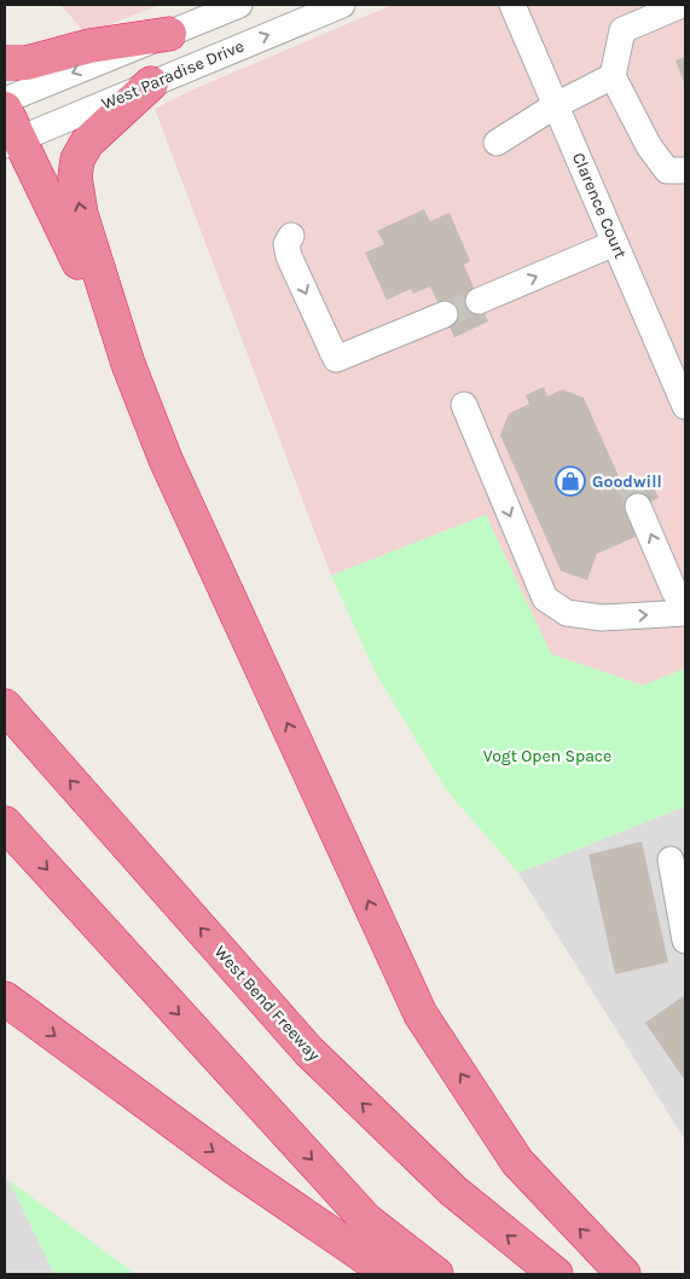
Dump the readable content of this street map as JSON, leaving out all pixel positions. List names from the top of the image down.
{
  "streets": {
    "highway": ["West Bend Freeway"],
    "street": ["West Paradise Drive", "Clarence Court"]
  },
  "parks": ["Vogt Open Space"],
  "places": {
    "shop": ["Goodwill"]
  }
}
